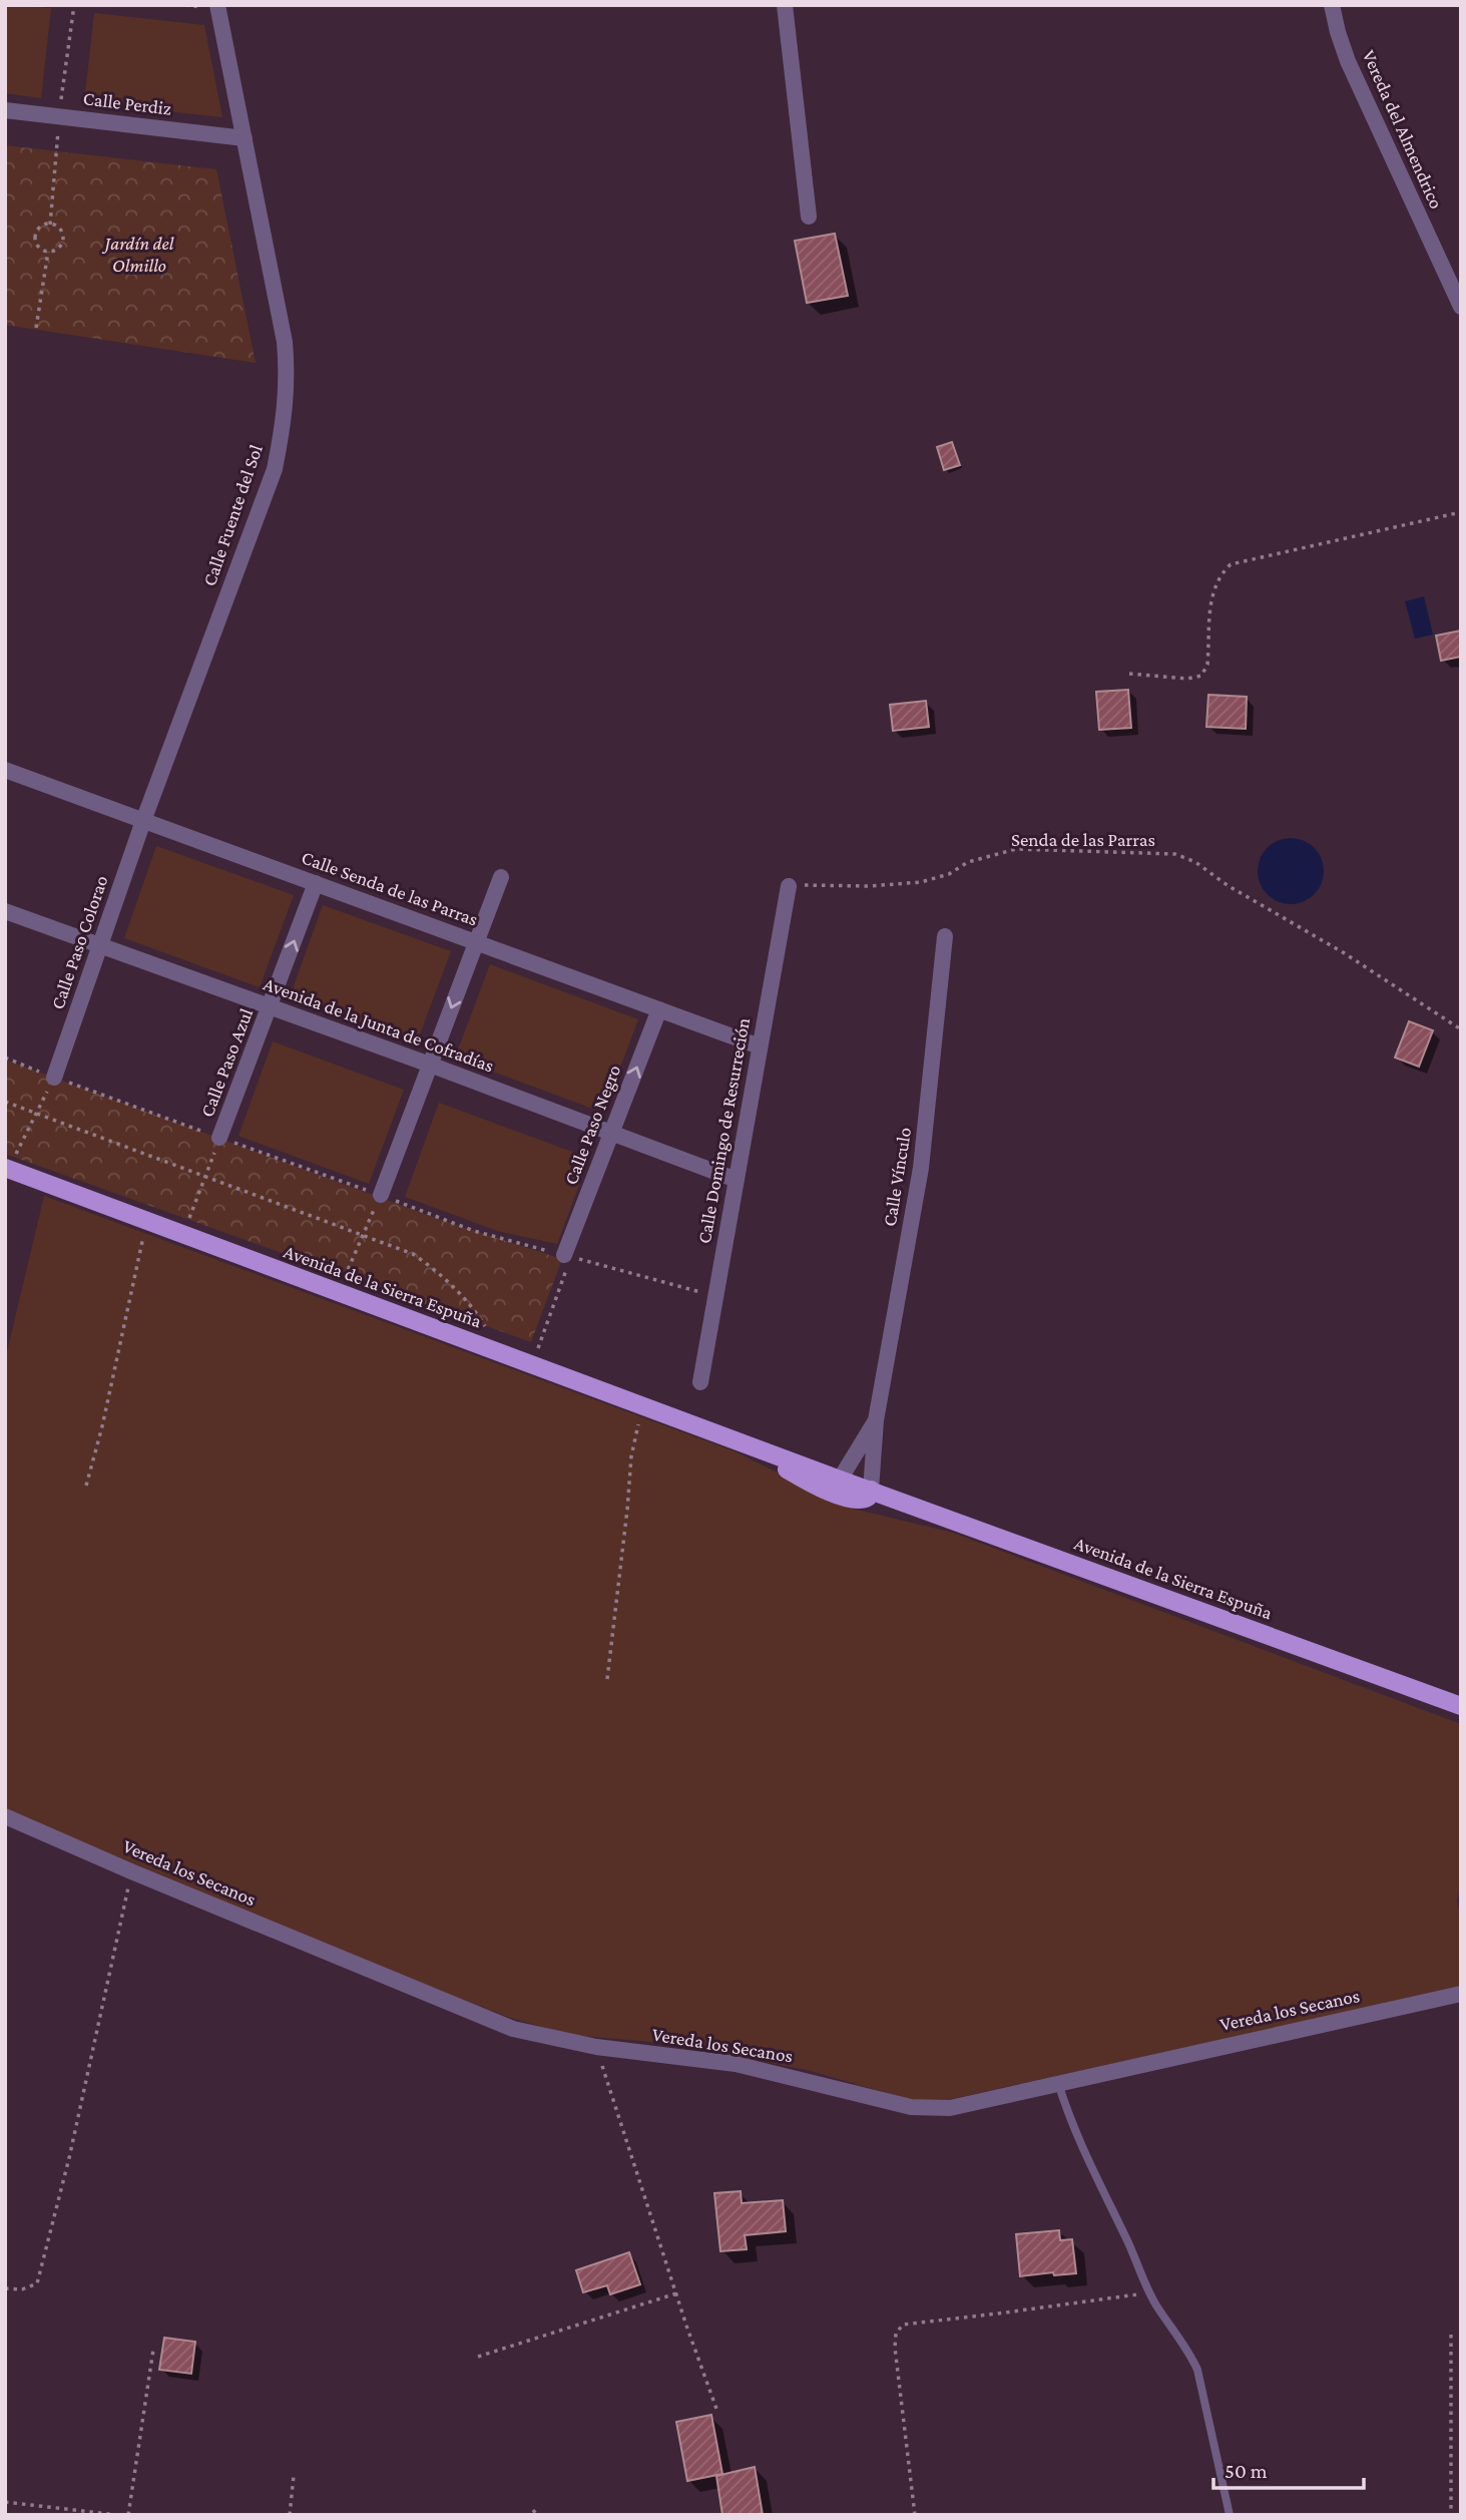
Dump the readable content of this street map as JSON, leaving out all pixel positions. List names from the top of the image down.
{
  "streets": {
    "main road": ["Avenida de la Sierra Espuña"],
    "street": [
      "Calle Perdiz",
      "Vereda del Almendrico",
      "Calle Fuente del Sol",
      "Calle Senda de las Parras",
      "Calle Paso Colorao",
      "Avenida de la Junta de Cofradías",
      "Calle Paso Azul",
      "Calle Paso Negro",
      "Calle Domingo de Resurreción",
      "Calle Vínculo",
      "Vereda los Secanos"
    ],
    "path": ["Senda de las Parras"]
  },
  "crossings": [
    ["Calle Perdiz", "Calle Fuente del Sol"],
    ["Calle Fuente del Sol", "Calle Senda de las Parras"],
    ["Calle Fuente del Sol", "Calle Paso Colorao"],
    ["Senda de las Parras", "Calle Domingo de Resurreción"],
    ["Calle Senda de las Parras", "Calle Paso Colorao"],
    ["Calle Senda de las Parras", "Calle Paso Azul"],
    ["Calle Senda de las Parras", "Calle Paso Negro"],
    ["Calle Senda de las Parras", "Calle Domingo de Resurreción"],
    ["Calle Paso Colorao", "Avenida de la Junta de Cofradías"],
    ["Avenida de la Junta de Cofradías", "Calle Paso Azul"],
    ["Avenida de la Junta de Cofradías", "Calle Paso Negro"],
    ["Avenida de la Junta de Cofradías", "Calle Domingo de Resurreción"],
    ["Calle Vínculo", "Avenida de la Sierra Espuña"]
  ],
  "one_way": ["Calle Paso Azul", "Calle Paso Negro"],
  "parks": ["Jardín del Olmillo"],
  "scale_bar": "50 m"
}
